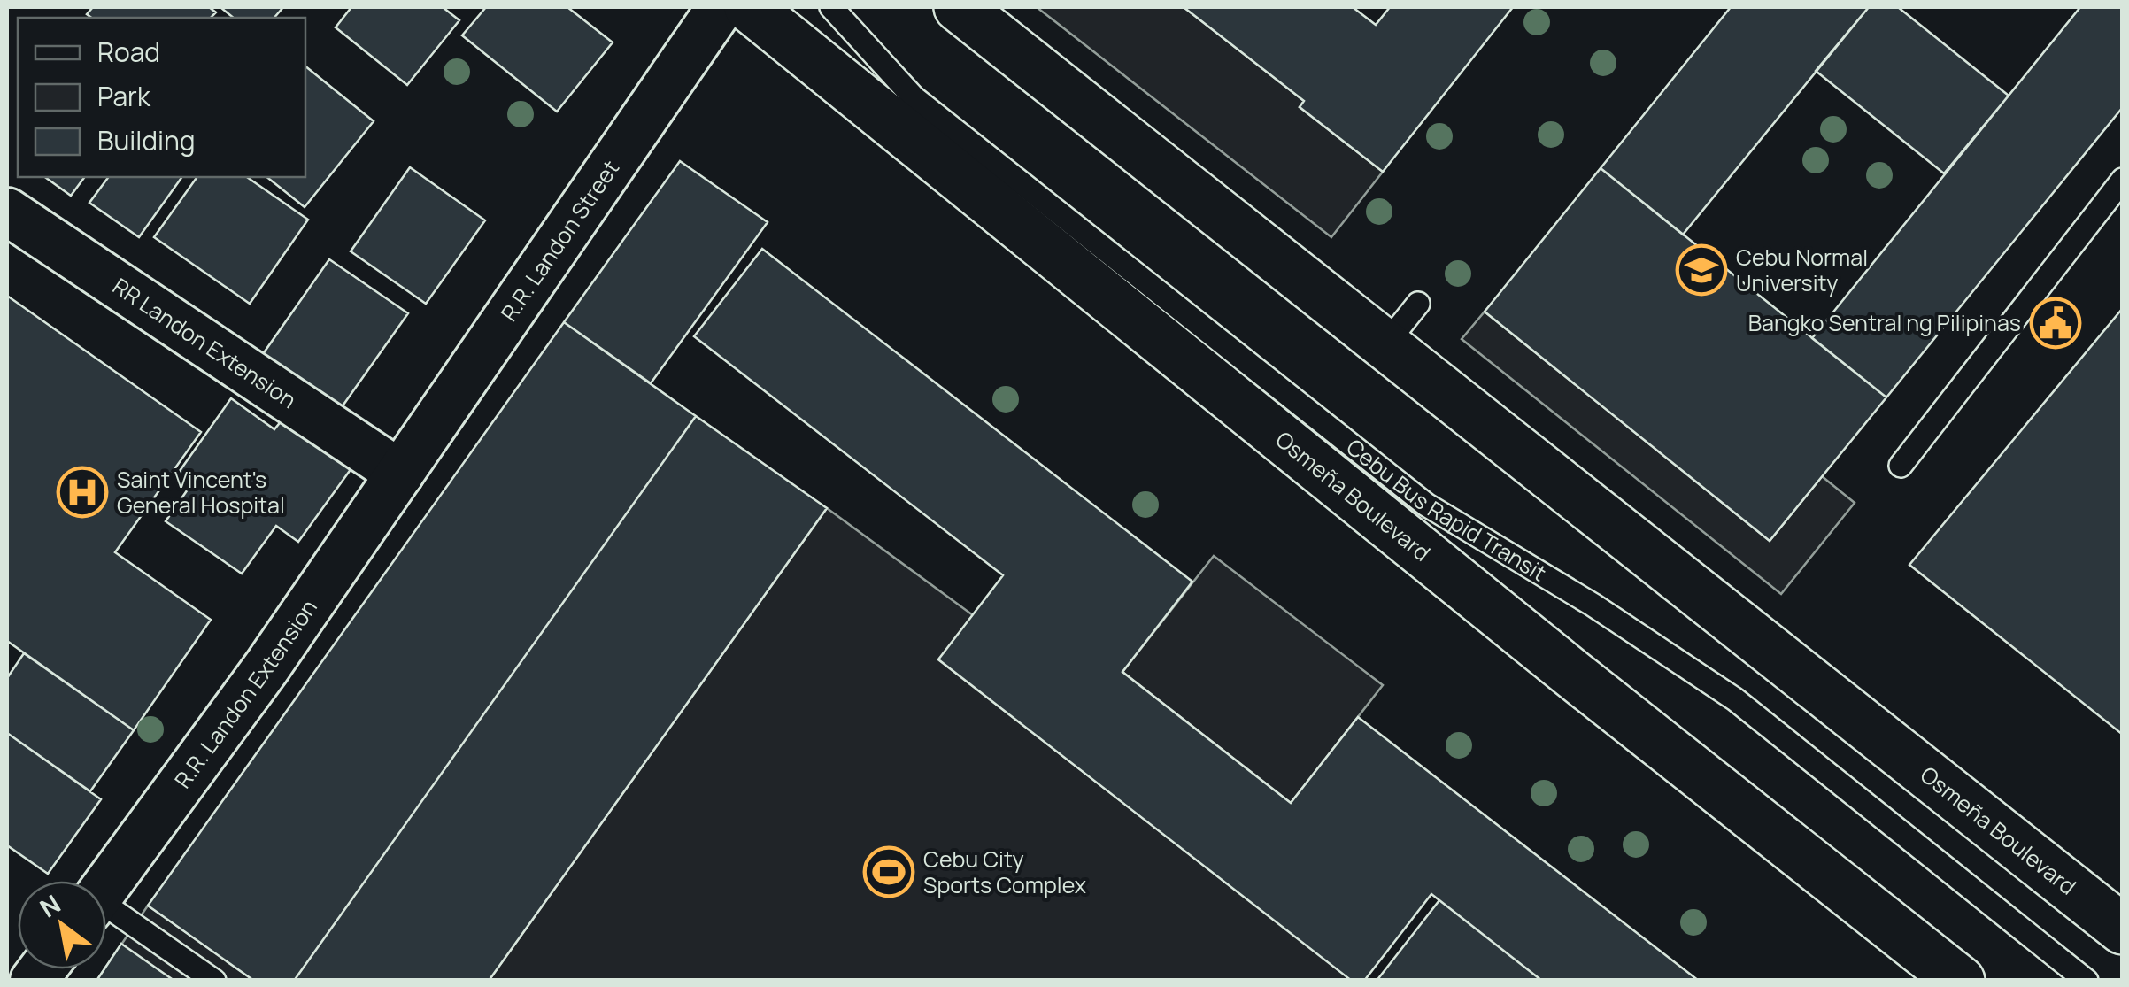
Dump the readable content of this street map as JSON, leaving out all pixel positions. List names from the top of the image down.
{
  "streets": {
    "main road": ["Osmeña Boulevard"],
    "street": ["R.R. Landon Street", "RR Landon Extension", "R.R. Landon Extension"],
    "lane": ["Cebu Bus Rapid Transit"]
  },
  "crossings": [
    ["R.R. Landon Street", "RR Landon Extension"],
    ["R.R. Landon Street", "R.R. Landon Extension"],
    ["RR Landon Extension", "R.R. Landon Extension"]
  ],
  "places": {
    "school or university": ["Cebu Normal University"],
    "public building": ["Bangko Sentral ng Pilipinas"],
    "hospital": ["Saint Vincent's General Hospital"],
    "sports": ["Cebu City Sports Complex"]
  },
  "legend": ["Road", "Park", "Building"],
  "north": "top left"
}
